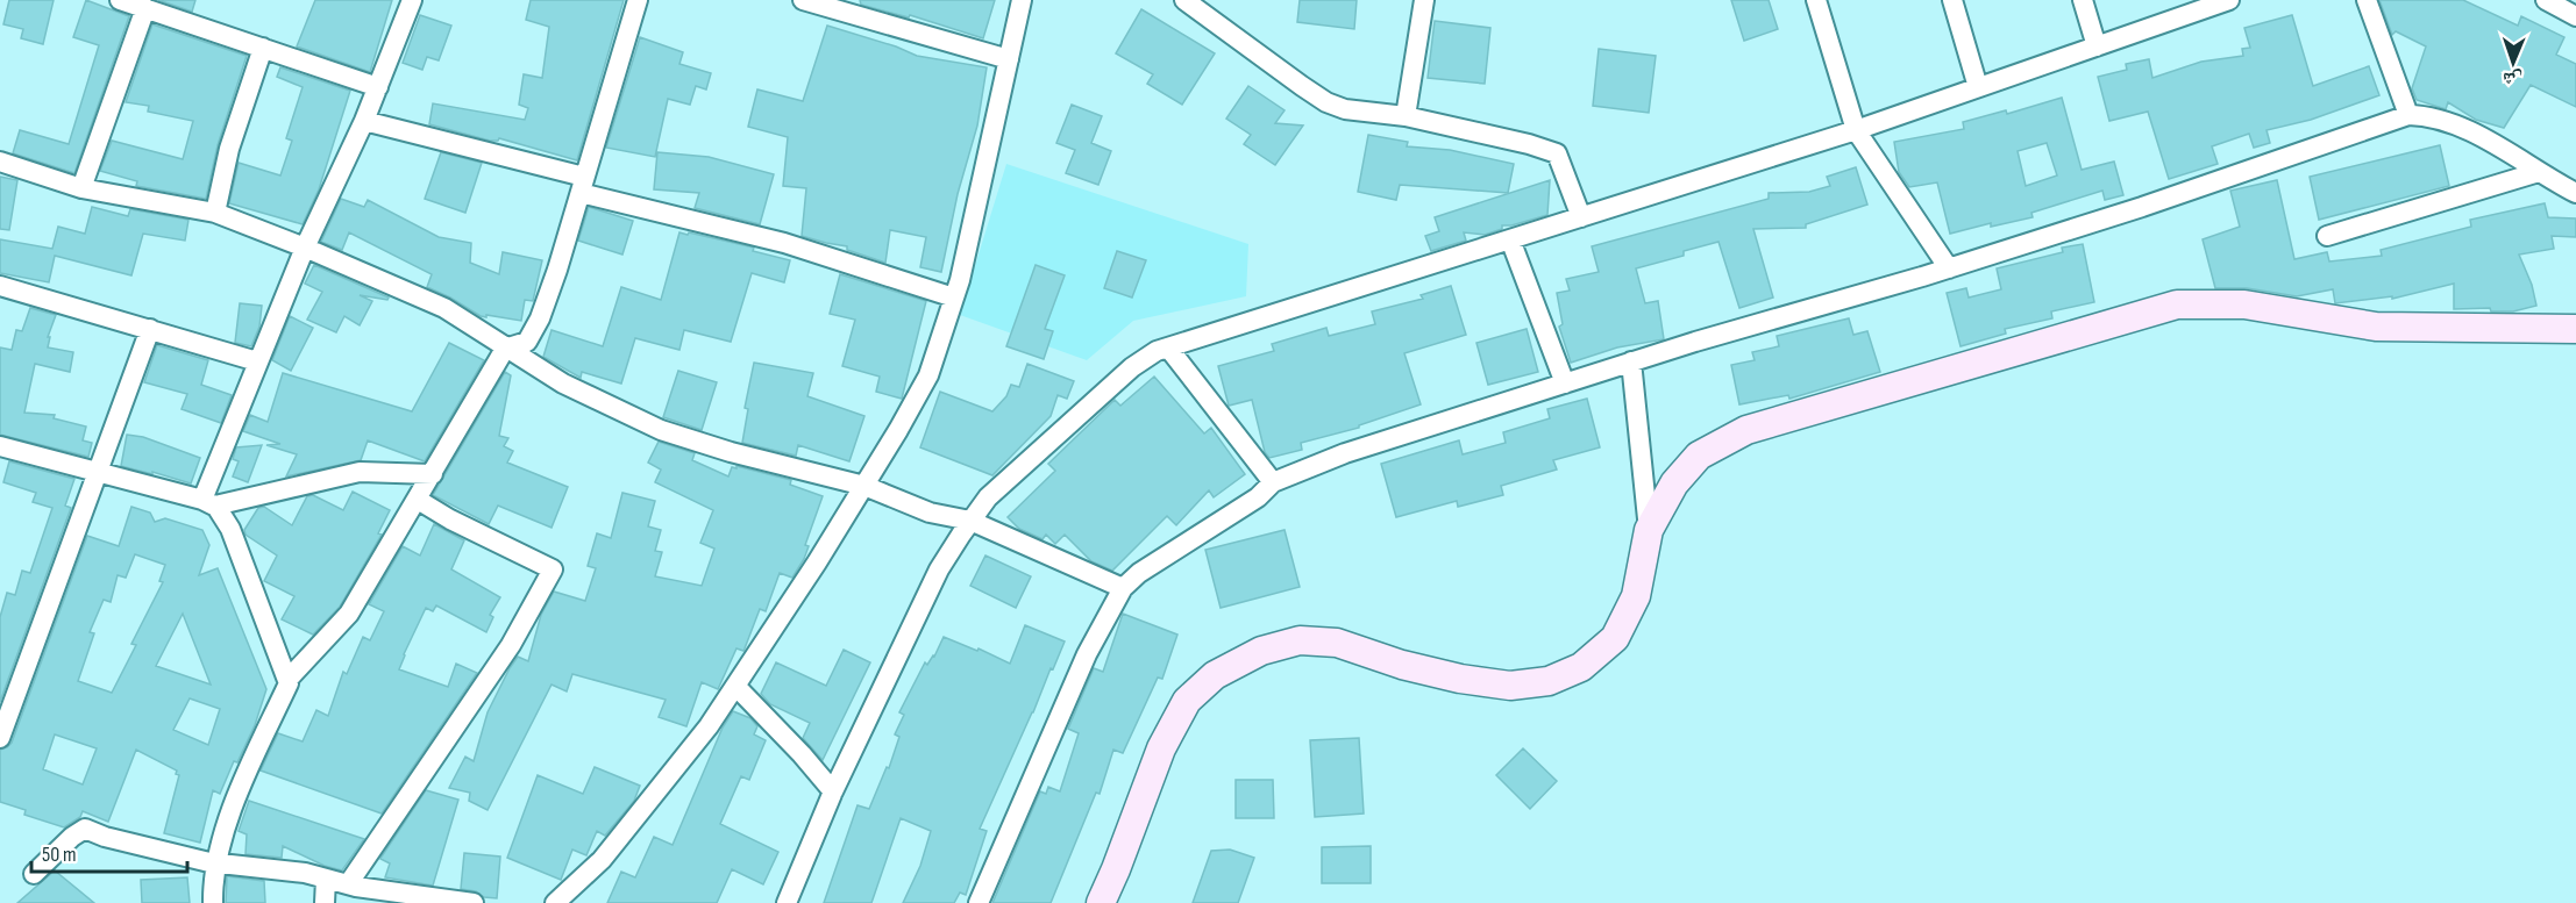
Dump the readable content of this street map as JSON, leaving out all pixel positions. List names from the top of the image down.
{
  "scale_bar": "50 m",
  "north": "bottom"
}
